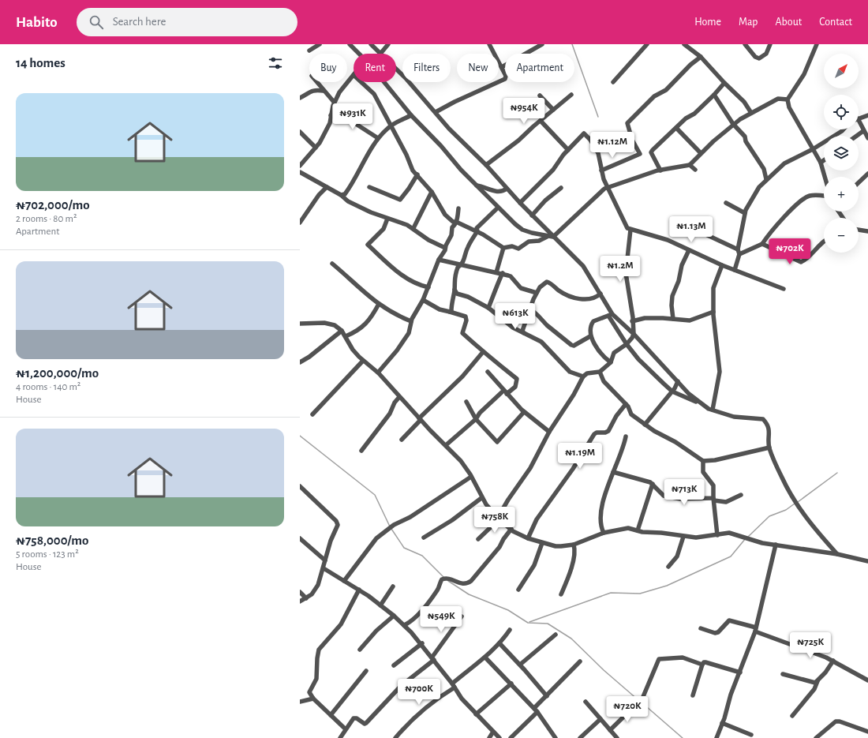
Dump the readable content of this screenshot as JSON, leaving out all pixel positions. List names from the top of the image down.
{
  "north": "top right",
  "page": {
    "header": "Habito",
    "search": "Search here",
    "nav": [
      "Home",
      "Map",
      "About",
      "Contact"
    ],
    "heading": "14 homes",
    "map_buttons": ["+", "−"],
    "chip": [
      "Buy",
      "Rent",
      "Filters",
      "New",
      "Apartment"
    ],
    "list": [
      {
        "name": "₦702,000/mo",
        "note": "2 rooms · 80 m² · Apartment"
      },
      {
        "name": "₦1,200,000/mo",
        "note": "4 rooms · 140 m² · House"
      },
      {
        "name": "₦758,000/mo",
        "note": "5 rooms · 123 m² · House"
      }
    ],
    "price": [
      "₦954K",
      "₦931K",
      "₦1.12M",
      "₦1.13M",
      "₦702K",
      "₦1.2M",
      "₦613K",
      "₦1.19M",
      "₦713K",
      "₦758K",
      "₦549K",
      "₦725K",
      "₦700K",
      "₦720K"
    ]
  }
}
